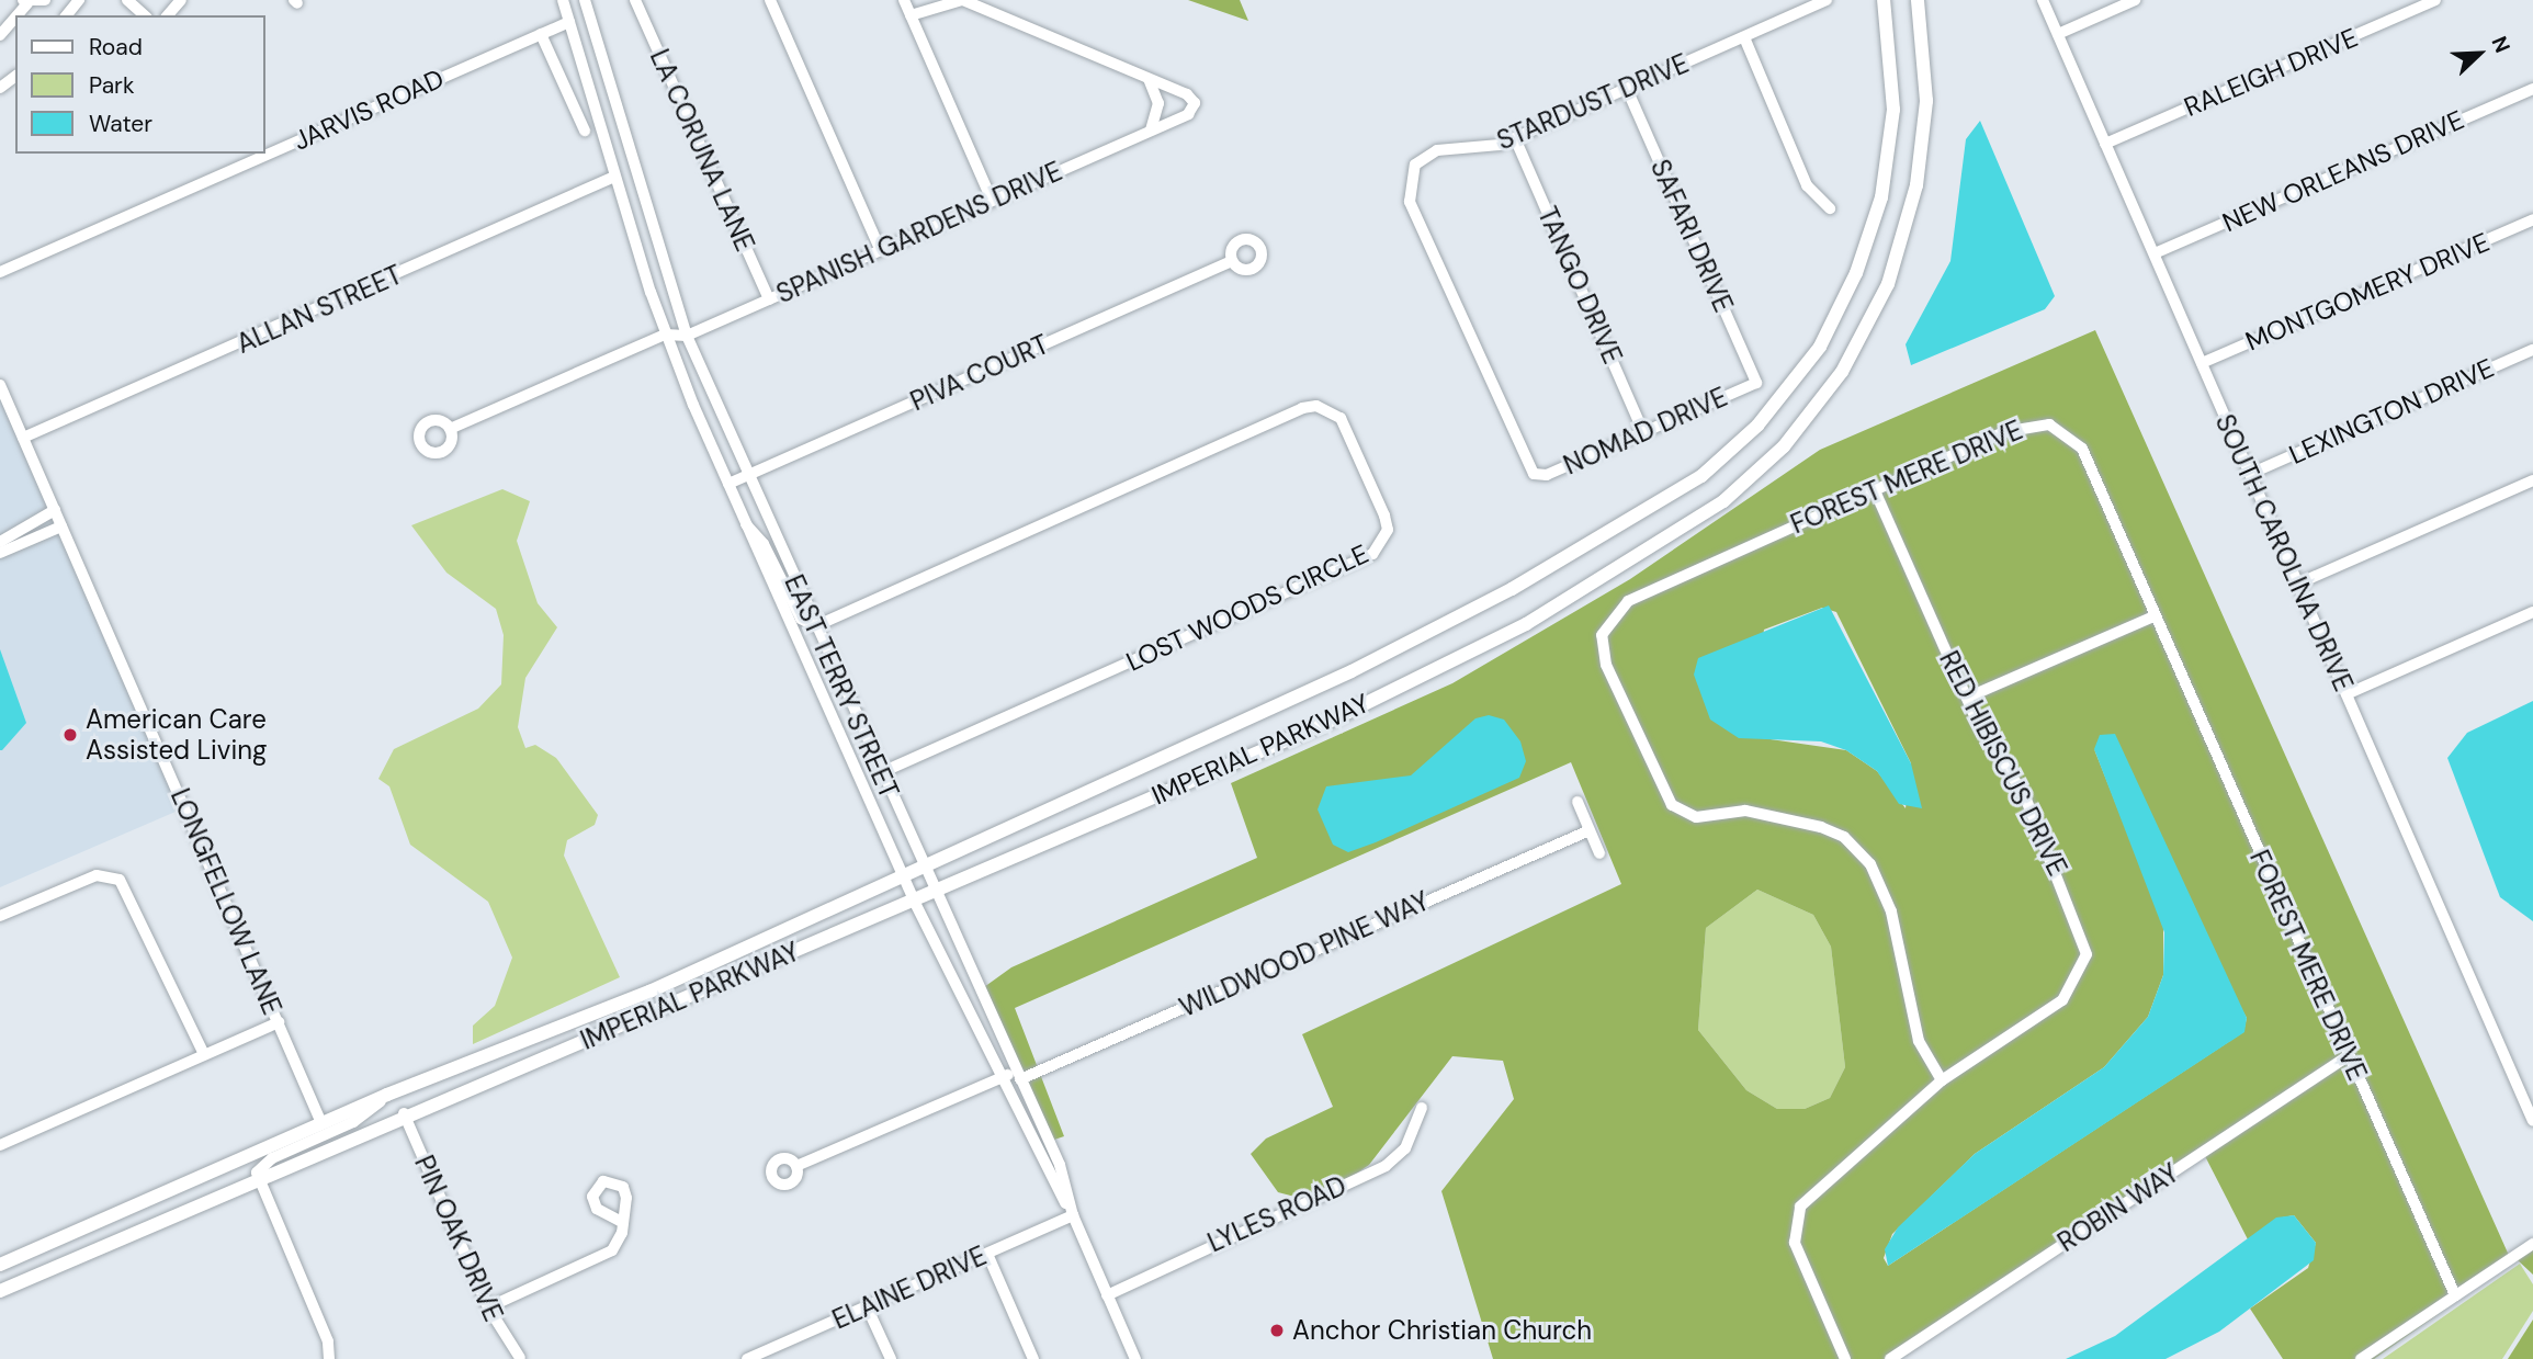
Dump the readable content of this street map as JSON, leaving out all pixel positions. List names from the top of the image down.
{
  "streets": {
    "main road": ["IMPERIAL PARKWAY"],
    "street": [
      "RALEIGH DRIVE",
      "STARDUST DRIVE",
      "JARVIS ROAD",
      "LA CORUNA LANE",
      "NEW ORLEANS DRIVE",
      "SPANISH GARDENS DRIVE",
      "SAFARI DRIVE",
      "TANGO DRIVE",
      "MONTGOMERY DRIVE",
      "ALLAN STREET",
      "PIVA COURT",
      "LEXINGTON DRIVE",
      "NOMAD DRIVE",
      "FOREST MERE DRIVE",
      "SOUTH CAROLINA DRIVE",
      "LOST WOODS CIRCLE",
      "EAST TERRY STREET",
      "RED HIBISCUS DRIVE",
      "LONGFELLOW LANE",
      "WILDWOOD PINE WAY",
      "ROBIN WAY",
      "LYLES ROAD",
      "PIN OAK DRIVE",
      "ELAINE DRIVE"
    ]
  },
  "crossings": [
    ["RALEIGH DRIVE", "SOUTH CAROLINA DRIVE"],
    ["STARDUST DRIVE", "SAFARI DRIVE"],
    ["STARDUST DRIVE", "TANGO DRIVE"],
    ["STARDUST DRIVE", "NOMAD DRIVE"],
    ["LA CORUNA LANE", "SPANISH GARDENS DRIVE"],
    ["NEW ORLEANS DRIVE", "SOUTH CAROLINA DRIVE"],
    ["SPANISH GARDENS DRIVE", "EAST TERRY STREET"],
    ["SAFARI DRIVE", "NOMAD DRIVE"],
    ["TANGO DRIVE", "NOMAD DRIVE"],
    ["MONTGOMERY DRIVE", "SOUTH CAROLINA DRIVE"],
    ["ALLAN STREET", "LONGFELLOW LANE"],
    ["PIVA COURT", "EAST TERRY STREET"],
    ["LEXINGTON DRIVE", "SOUTH CAROLINA DRIVE"],
    ["FOREST MERE DRIVE", "RED HIBISCUS DRIVE"],
    ["FOREST MERE DRIVE", "ROBIN WAY"],
    ["LOST WOODS CIRCLE", "EAST TERRY STREET"],
    ["EAST TERRY STREET", "IMPERIAL PARKWAY"],
    ["EAST TERRY STREET", "WILDWOOD PINE WAY"],
    ["EAST TERRY STREET", "LYLES ROAD"],
    ["EAST TERRY STREET", "ELAINE DRIVE"],
    ["IMPERIAL PARKWAY", "LONGFELLOW LANE"],
    ["IMPERIAL PARKWAY", "PIN OAK DRIVE"]
  ],
  "places": ["American Care Assisted Living", "Anchor Christian Church"],
  "legend": ["Road", "Park", "Water"],
  "north": "top right"
}
